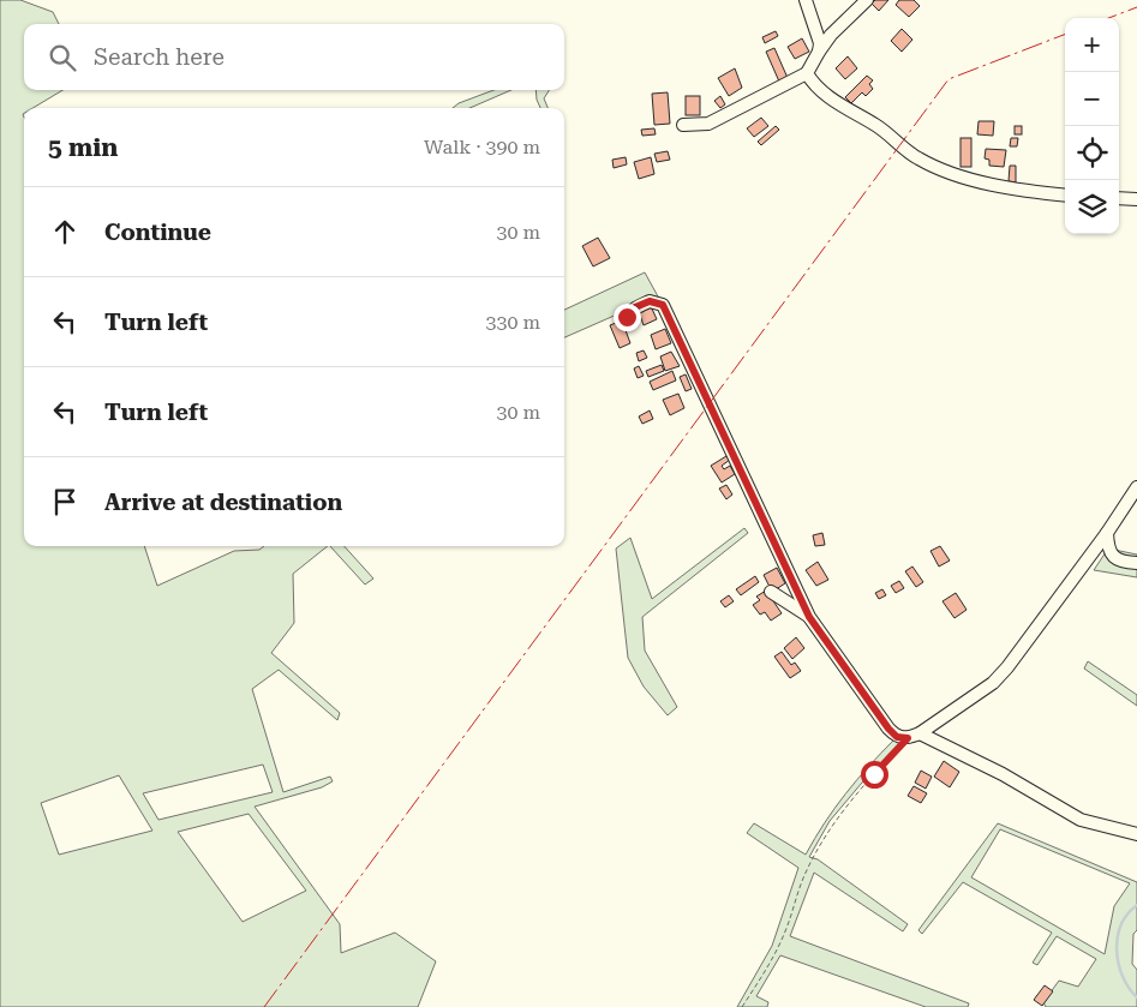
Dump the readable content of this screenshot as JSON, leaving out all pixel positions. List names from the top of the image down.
{
  "page": {
    "map_buttons": ["+", "−"],
    "search": "Search here",
    "heading": ["5 min", "Walk · 390 m"],
    "list": [
      ["Continue", "30 m"],
      ["Turn left", "330 m"],
      ["Turn left", "30 m"],
      "Arrive at destination"
    ]
  }
}
